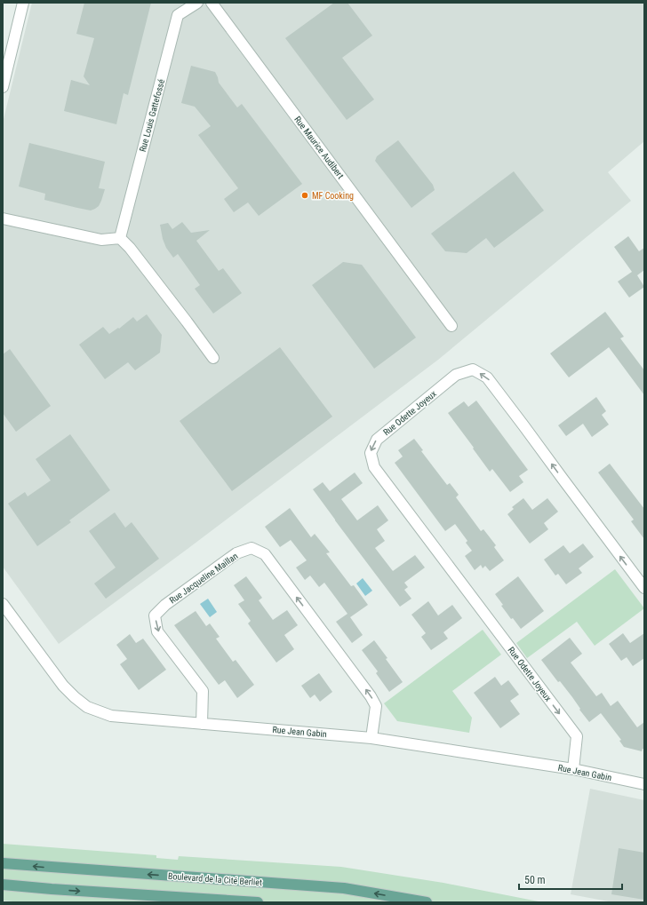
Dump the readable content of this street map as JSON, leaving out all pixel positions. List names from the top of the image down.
{
  "streets": {
    "main road": ["Boulevard de la Cité Berliet"],
    "street": [
      "Rue Louis Gattefossé",
      "Rue Maurice Audibert",
      "Rue Odette Joyeux",
      "Rue Jacqueline Maillan",
      "Rue Jean Gabin"
    ]
  },
  "crossings": [
    ["Rue Odette Joyeux", "Rue Jean Gabin"],
    ["Rue Jacqueline Maillan", "Rue Jean Gabin"]
  ],
  "places": ["MF Cooking"],
  "scale_bar": "50 m"
}
